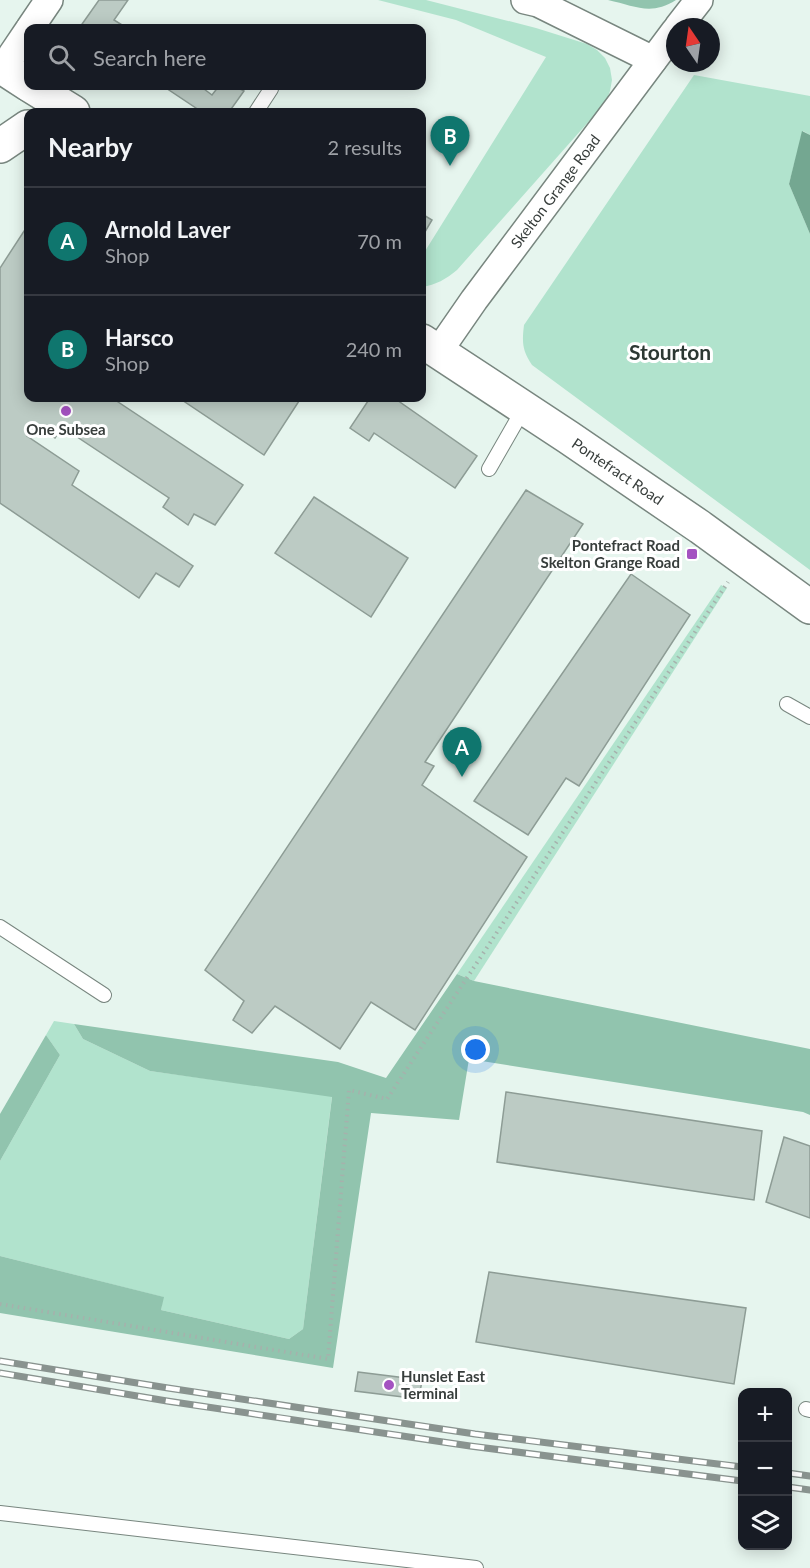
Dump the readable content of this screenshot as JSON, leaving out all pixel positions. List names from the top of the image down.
{
  "streets": {
    "main road": ["Pontefract Road"],
    "street": ["Skelton Grange Road"]
  },
  "crossings": [
    ["Skelton Grange Road", "Pontefract Road"]
  ],
  "districts": ["Stourton"],
  "places": {
    "other": ["One Subsea", "Hunslet East Terminal"],
    "transit": ["Pontefract Road Skelton Grange Road"]
  },
  "north": "top",
  "page": {
    "search": "Search here",
    "heading": ["Nearby", "2 results"],
    "pins": ["B", "A"],
    "list": [
      {
        "mark": "A",
        "name": "Arnold Laver",
        "note": "Shop",
        "value": "70 m"
      },
      {
        "mark": "B",
        "name": "Harsco",
        "note": "Shop",
        "value": "240 m"
      }
    ],
    "map_buttons": ["+", "−"]
  }
}
